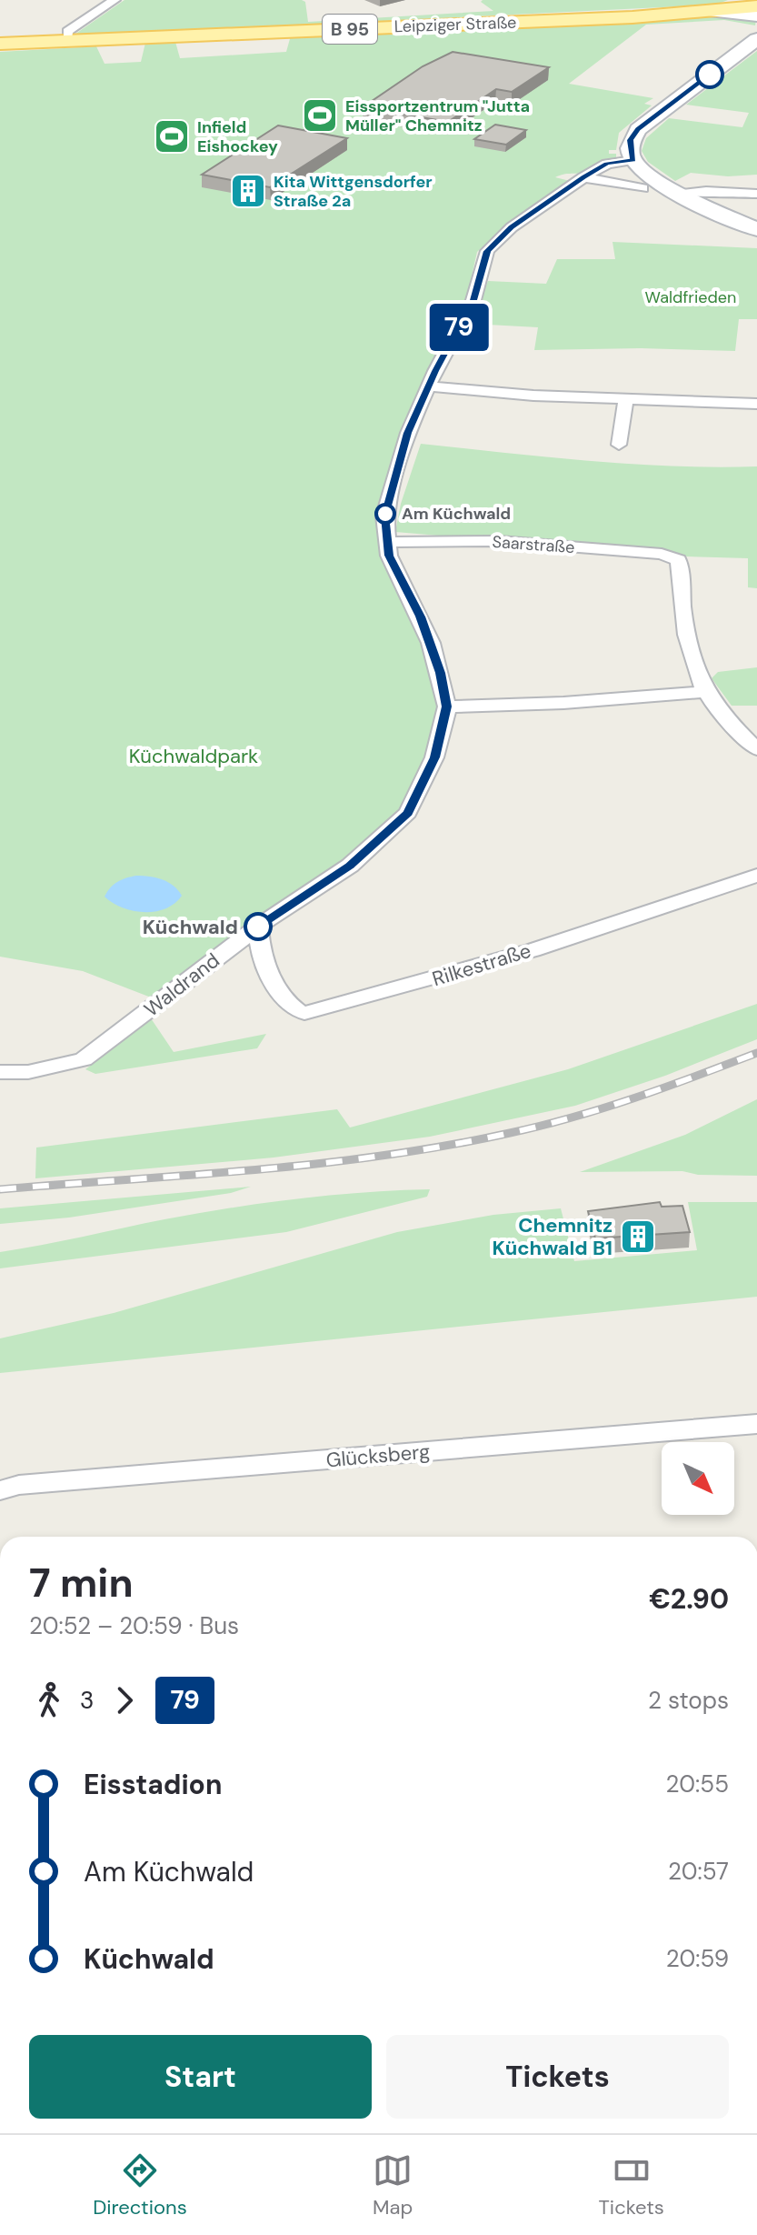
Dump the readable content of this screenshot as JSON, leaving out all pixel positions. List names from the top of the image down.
{
  "streets": {
    "main road": ["Leipziger Straße", "B 95"],
    "street": [
      "Saarstraße",
      "Rilkestraße",
      "Waldrand",
      "Glücksberg"
    ]
  },
  "crossings": [
    ["Saarstraße", "Waldrand"],
    ["Rilkestraße", "Waldrand"]
  ],
  "parks": ["Waldfrieden", "Küchwaldpark"],
  "places": {
    "sports": ["Eissportzentrum \"Jutta Müller\" Chemnitz", "Infield Eishockey"],
    "building": ["Kita Wittgensdorfer Straße 2a", "Chemnitz Küchwald B1"],
    "other": ["Am Küchwald", "Küchwald"]
  },
  "lines": ["bus line 79"],
  "north": "bottom right",
  "page": {
    "on_map": "79",
    "heading": ["7 min", "20:52 – 20:59 · Bus", "€2.90"],
    "legs": ["3", "79", "2 stops"],
    "list": [
      {
        "name": "Eisstadion",
        "value": "20:55"
      },
      {
        "name": "Am Küchwald",
        "value": "20:57"
      },
      {
        "name": "Küchwald",
        "value": "20:59"
      }
    ],
    "buttons": ["Start", "Tickets"],
    "tabs": ["Directions", "Map", "Tickets"]
  }
}
